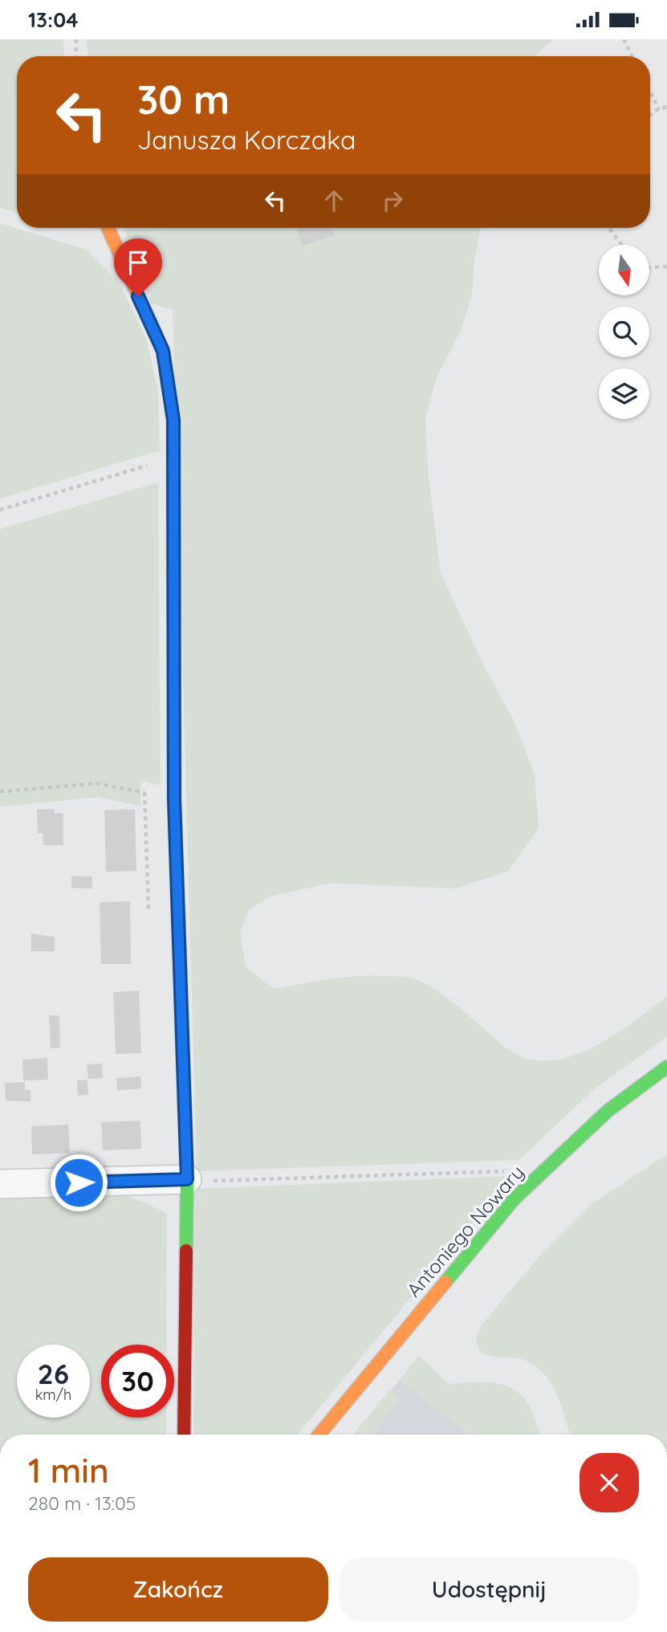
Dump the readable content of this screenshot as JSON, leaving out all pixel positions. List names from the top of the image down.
{
  "streets": {
    "street": ["Antoniego Nowary"]
  },
  "north": "bottom",
  "page": {
    "status": "13:04",
    "turn": ["30 m", "Janusza Korczaka"],
    "speed": "26 km/h",
    "limit": "30",
    "heading": ["1 min", "280 m · 13:05"],
    "buttons": ["Zakończ", "Udostępnij"]
  }
}
